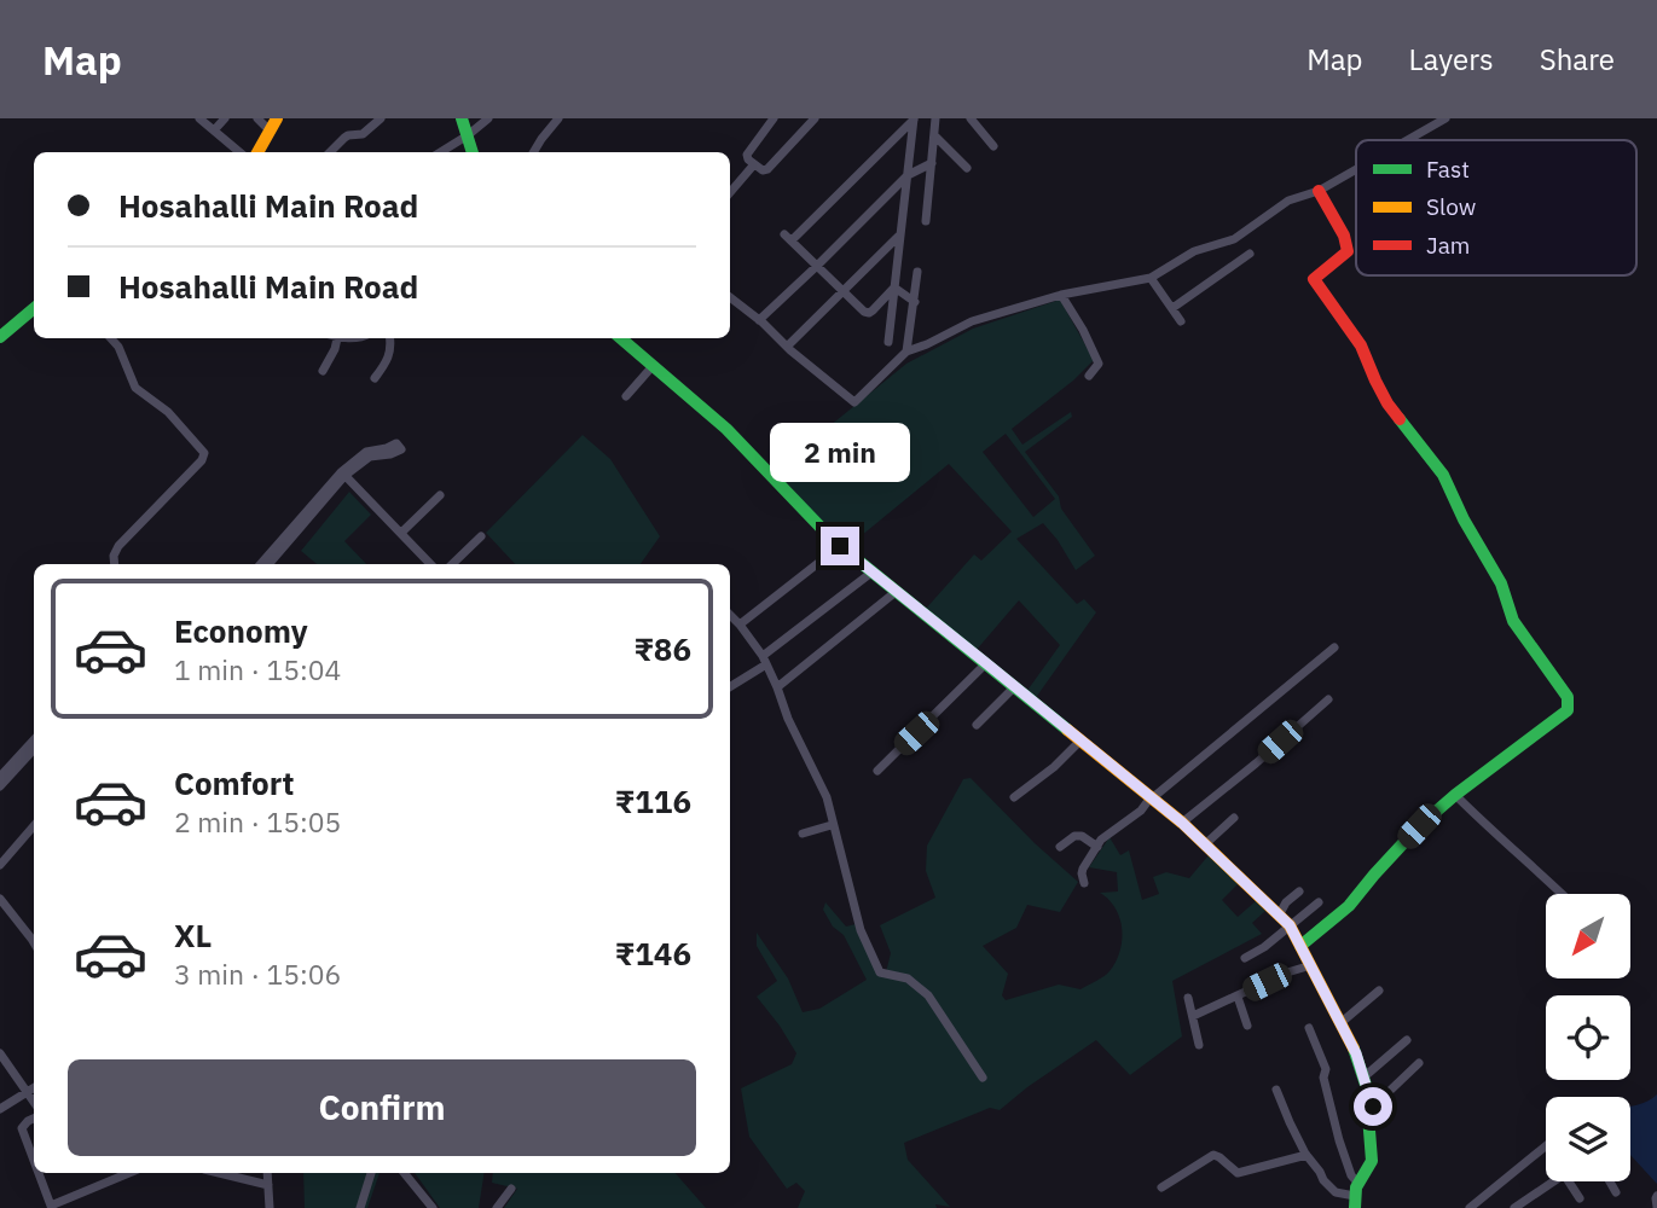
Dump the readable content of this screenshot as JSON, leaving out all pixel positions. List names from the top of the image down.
{
  "legend": ["Fast", "Slow", "Jam"],
  "north": "bottom left",
  "page": {
    "header": "Map",
    "nav": ["Map", "Layers", "Share"],
    "banner": ["Hosahalli Main Road", "Hosahalli Main Road"],
    "bubble": "2 min",
    "list": [
      {
        "name": "Economy",
        "note": "1 min · 15:04",
        "value": "₹86"
      },
      {
        "name": "Comfort",
        "note": "2 min · 15:05",
        "value": "₹116"
      },
      {
        "name": "XL",
        "note": "3 min · 15:06",
        "value": "₹146"
      }
    ],
    "buttons": "Confirm"
  }
}
